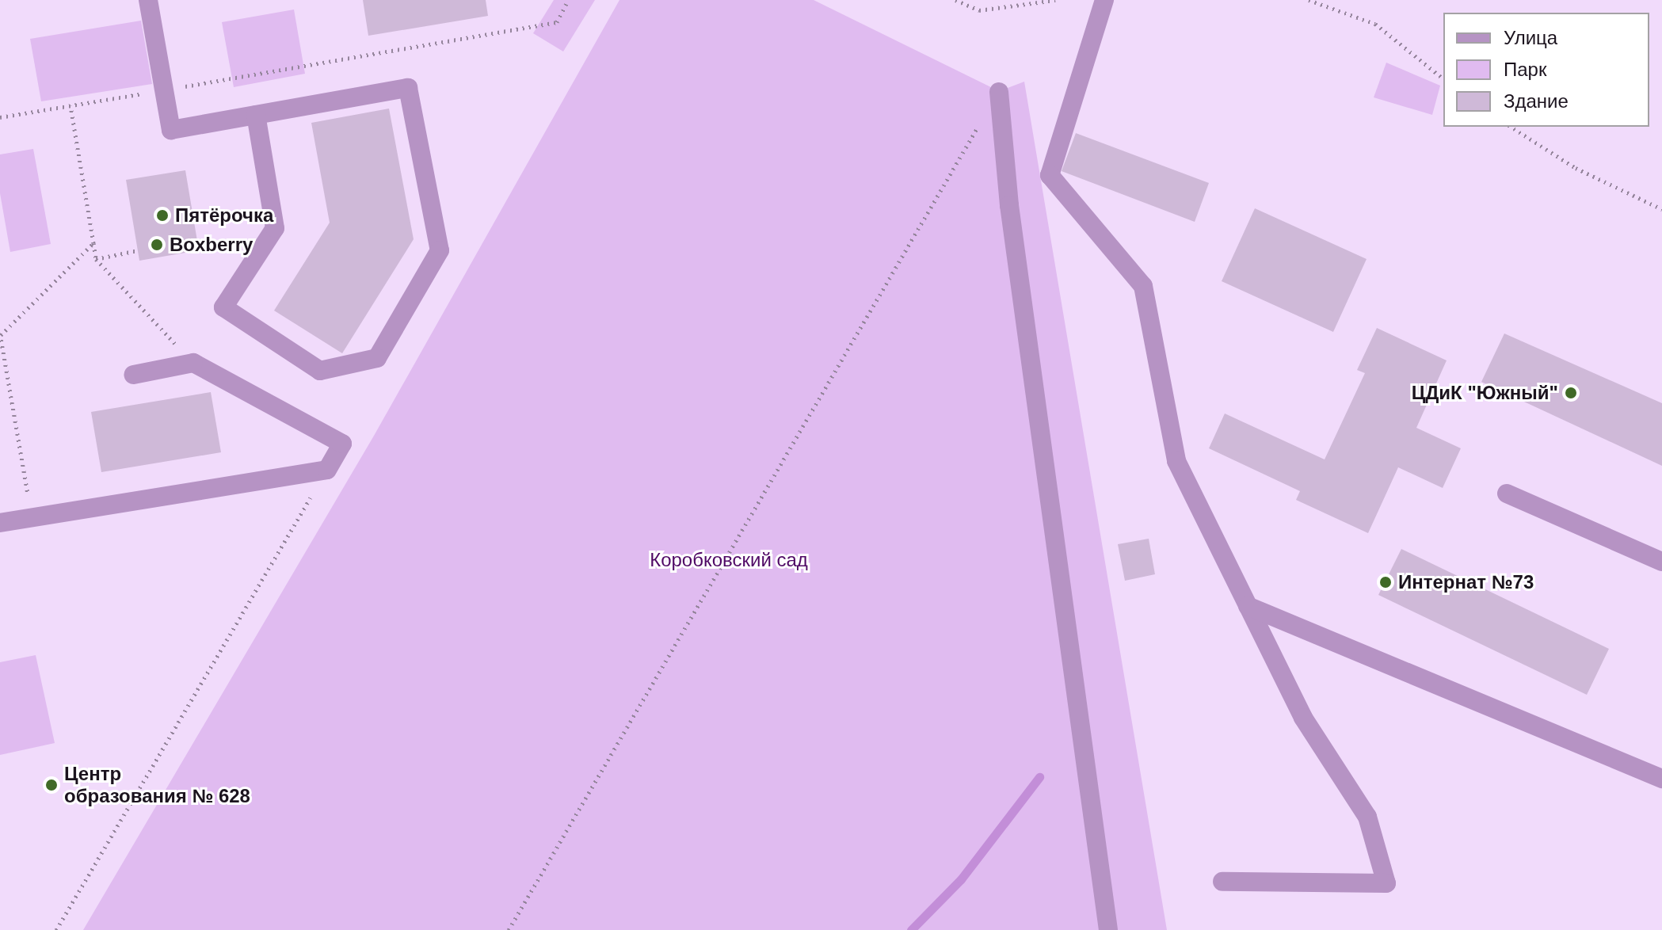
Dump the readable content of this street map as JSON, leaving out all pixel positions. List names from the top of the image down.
{
  "parks": ["Коробковский сад"],
  "places": [
    "Пятёрочка",
    "Boxberry",
    "ЦДиК \"Южный\"",
    "Интернат №73",
    "Центр образования № 628"
  ],
  "legend": ["Улица", "Парк", "Здание"]
}
